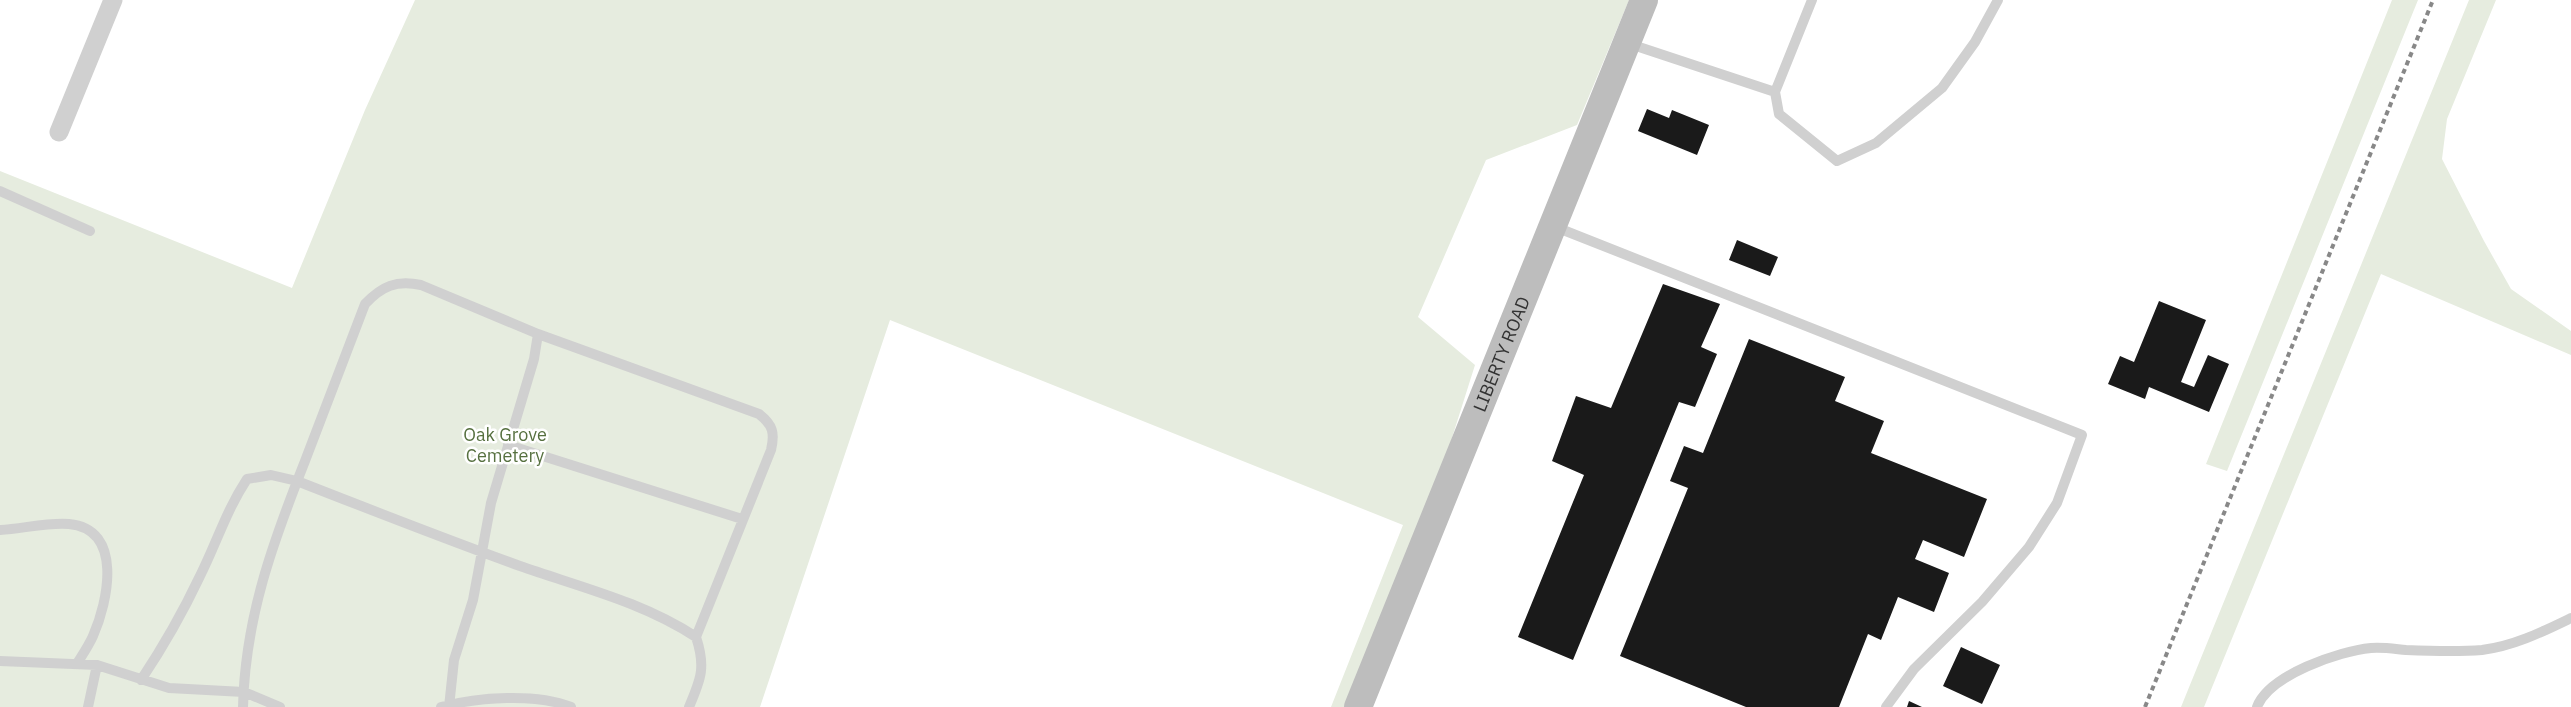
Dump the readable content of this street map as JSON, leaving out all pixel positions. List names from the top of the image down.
{
  "streets": {
    "street": ["LIBERTY ROAD"]
  },
  "parks": ["Oak Grove Cemetery"]
}
